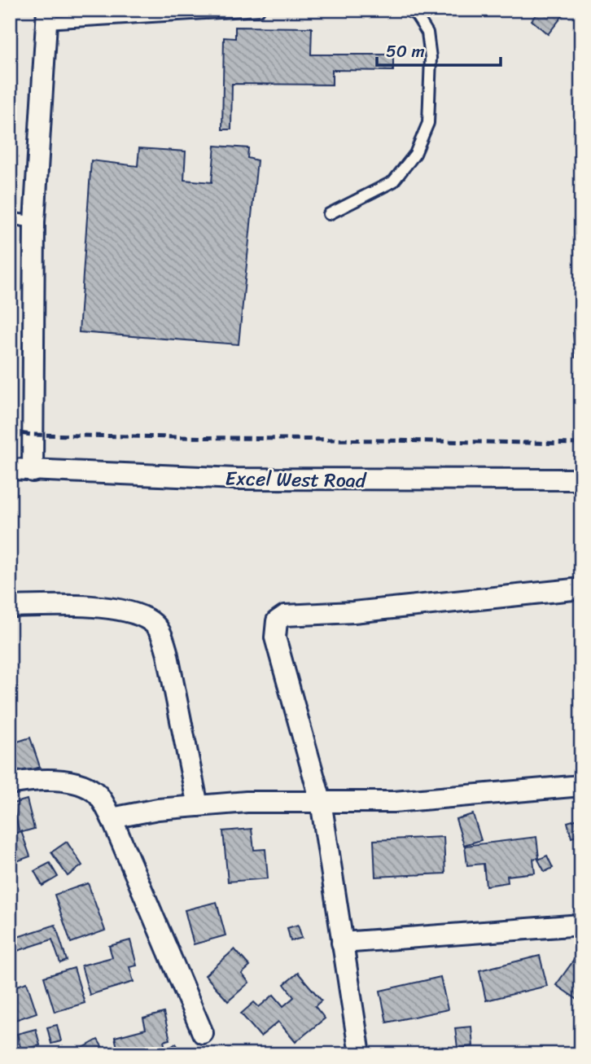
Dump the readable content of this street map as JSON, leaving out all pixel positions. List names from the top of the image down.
{
  "streets": {
    "street": ["Excel West Road"]
  },
  "scale_bar": "50 m"
}
